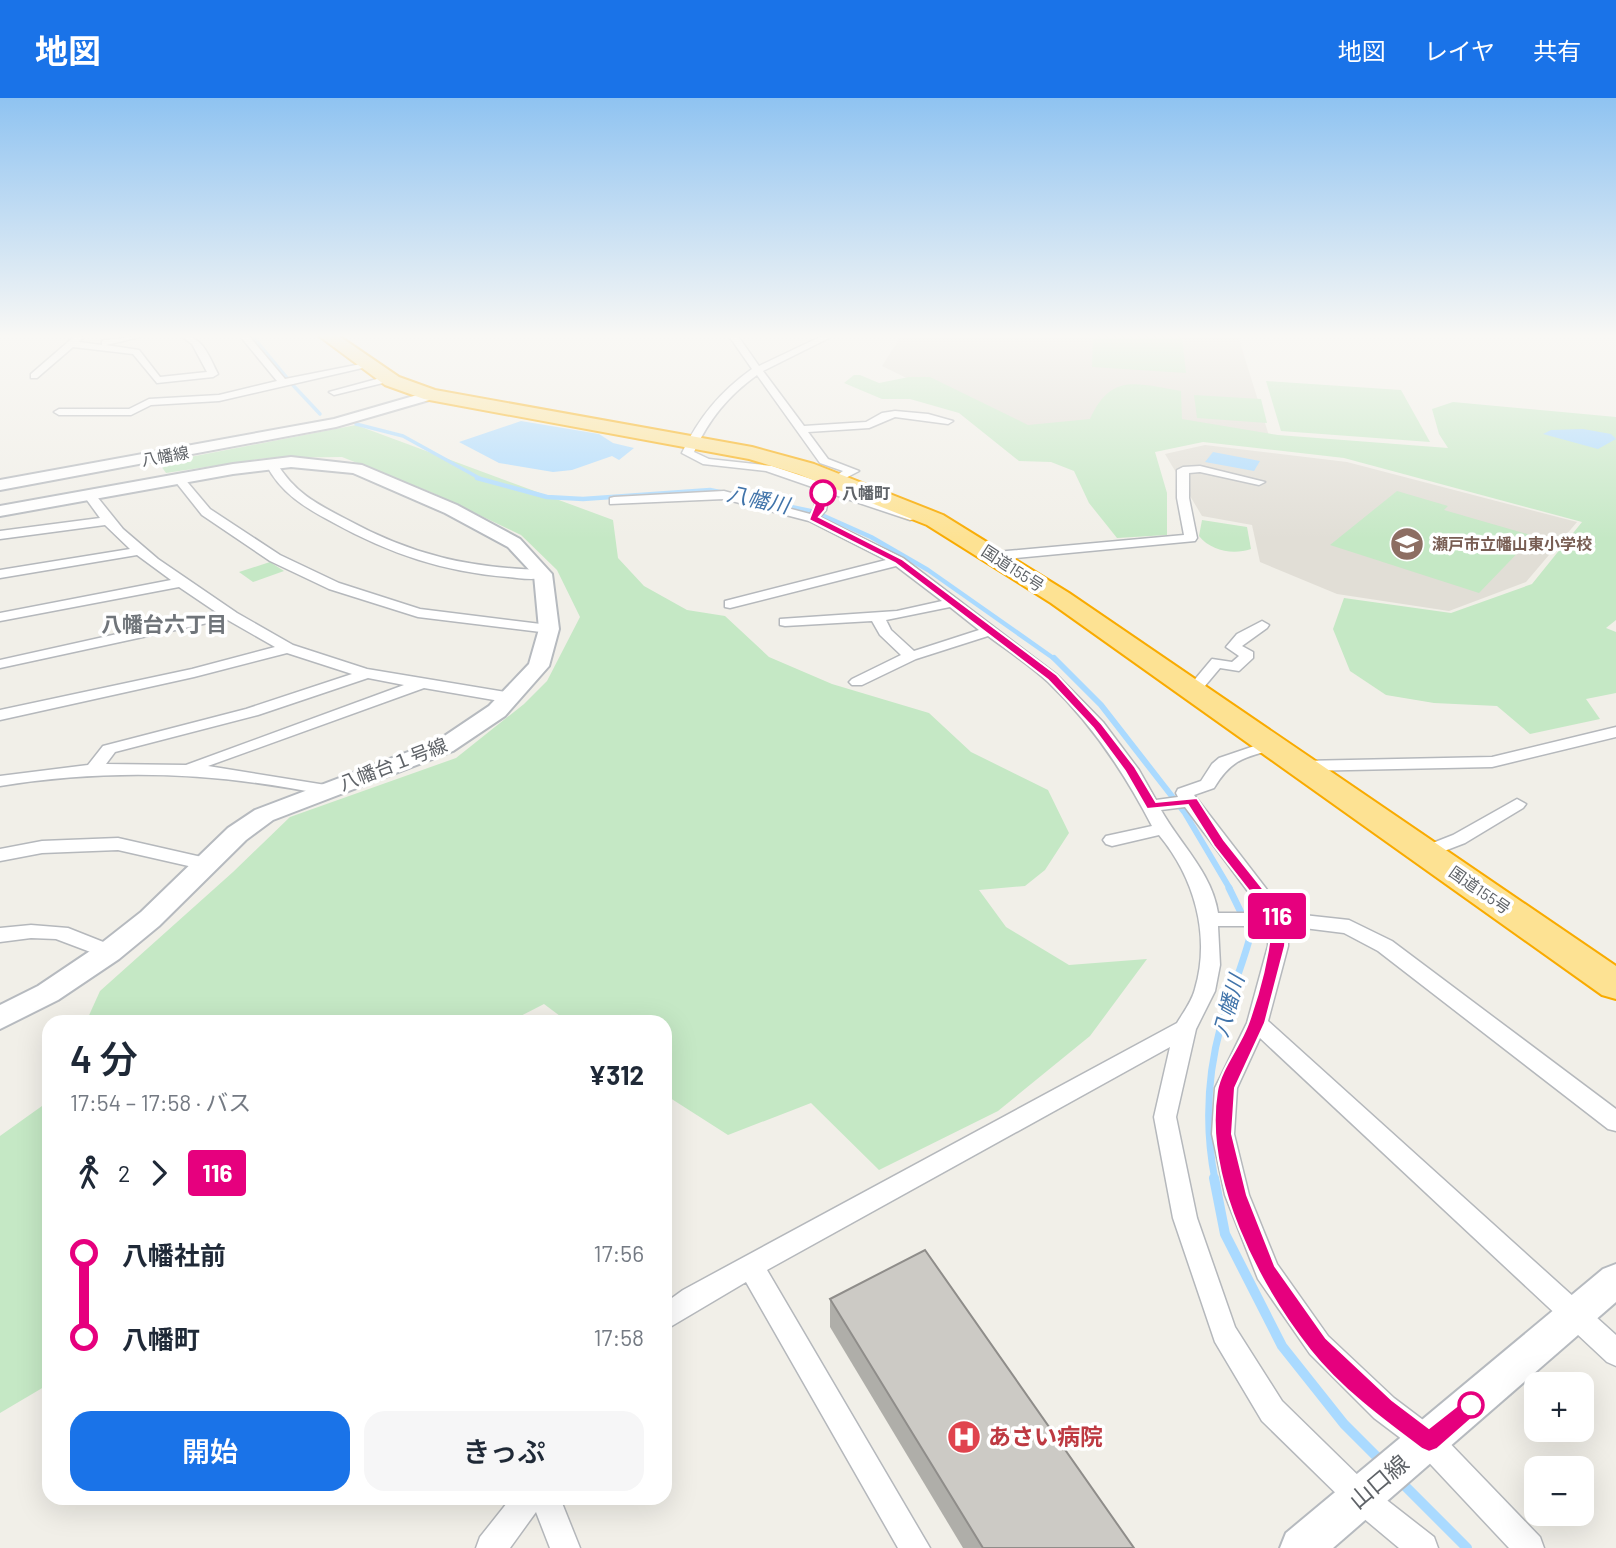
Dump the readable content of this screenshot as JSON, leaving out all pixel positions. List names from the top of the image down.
{
  "streets": {
    "highway": ["国道155号"],
    "street": ["八幡線", "八幡台１号線", "山口線"]
  },
  "districts": ["八幡台六丁目"],
  "water": ["八幡川"],
  "places": {
    "other": ["八幡町"],
    "school or university": ["瀬戸市立幡山東小学校"],
    "hospital": ["あさい病院"]
  },
  "lines": ["bus line 116"],
  "page": {
    "header": "地図",
    "nav": ["地図", "レイヤ", "共有"],
    "on_map": "116",
    "heading": ["4 分", "17:54 – 17:58 · バス", "¥312"],
    "legs": ["2", "116"],
    "list": [
      {
        "name": "八幡社前",
        "value": "17:56"
      },
      {
        "name": "八幡町",
        "value": "17:58"
      }
    ],
    "map_buttons": ["+", "−"],
    "buttons": ["開始", "きっぷ"]
  }
}
